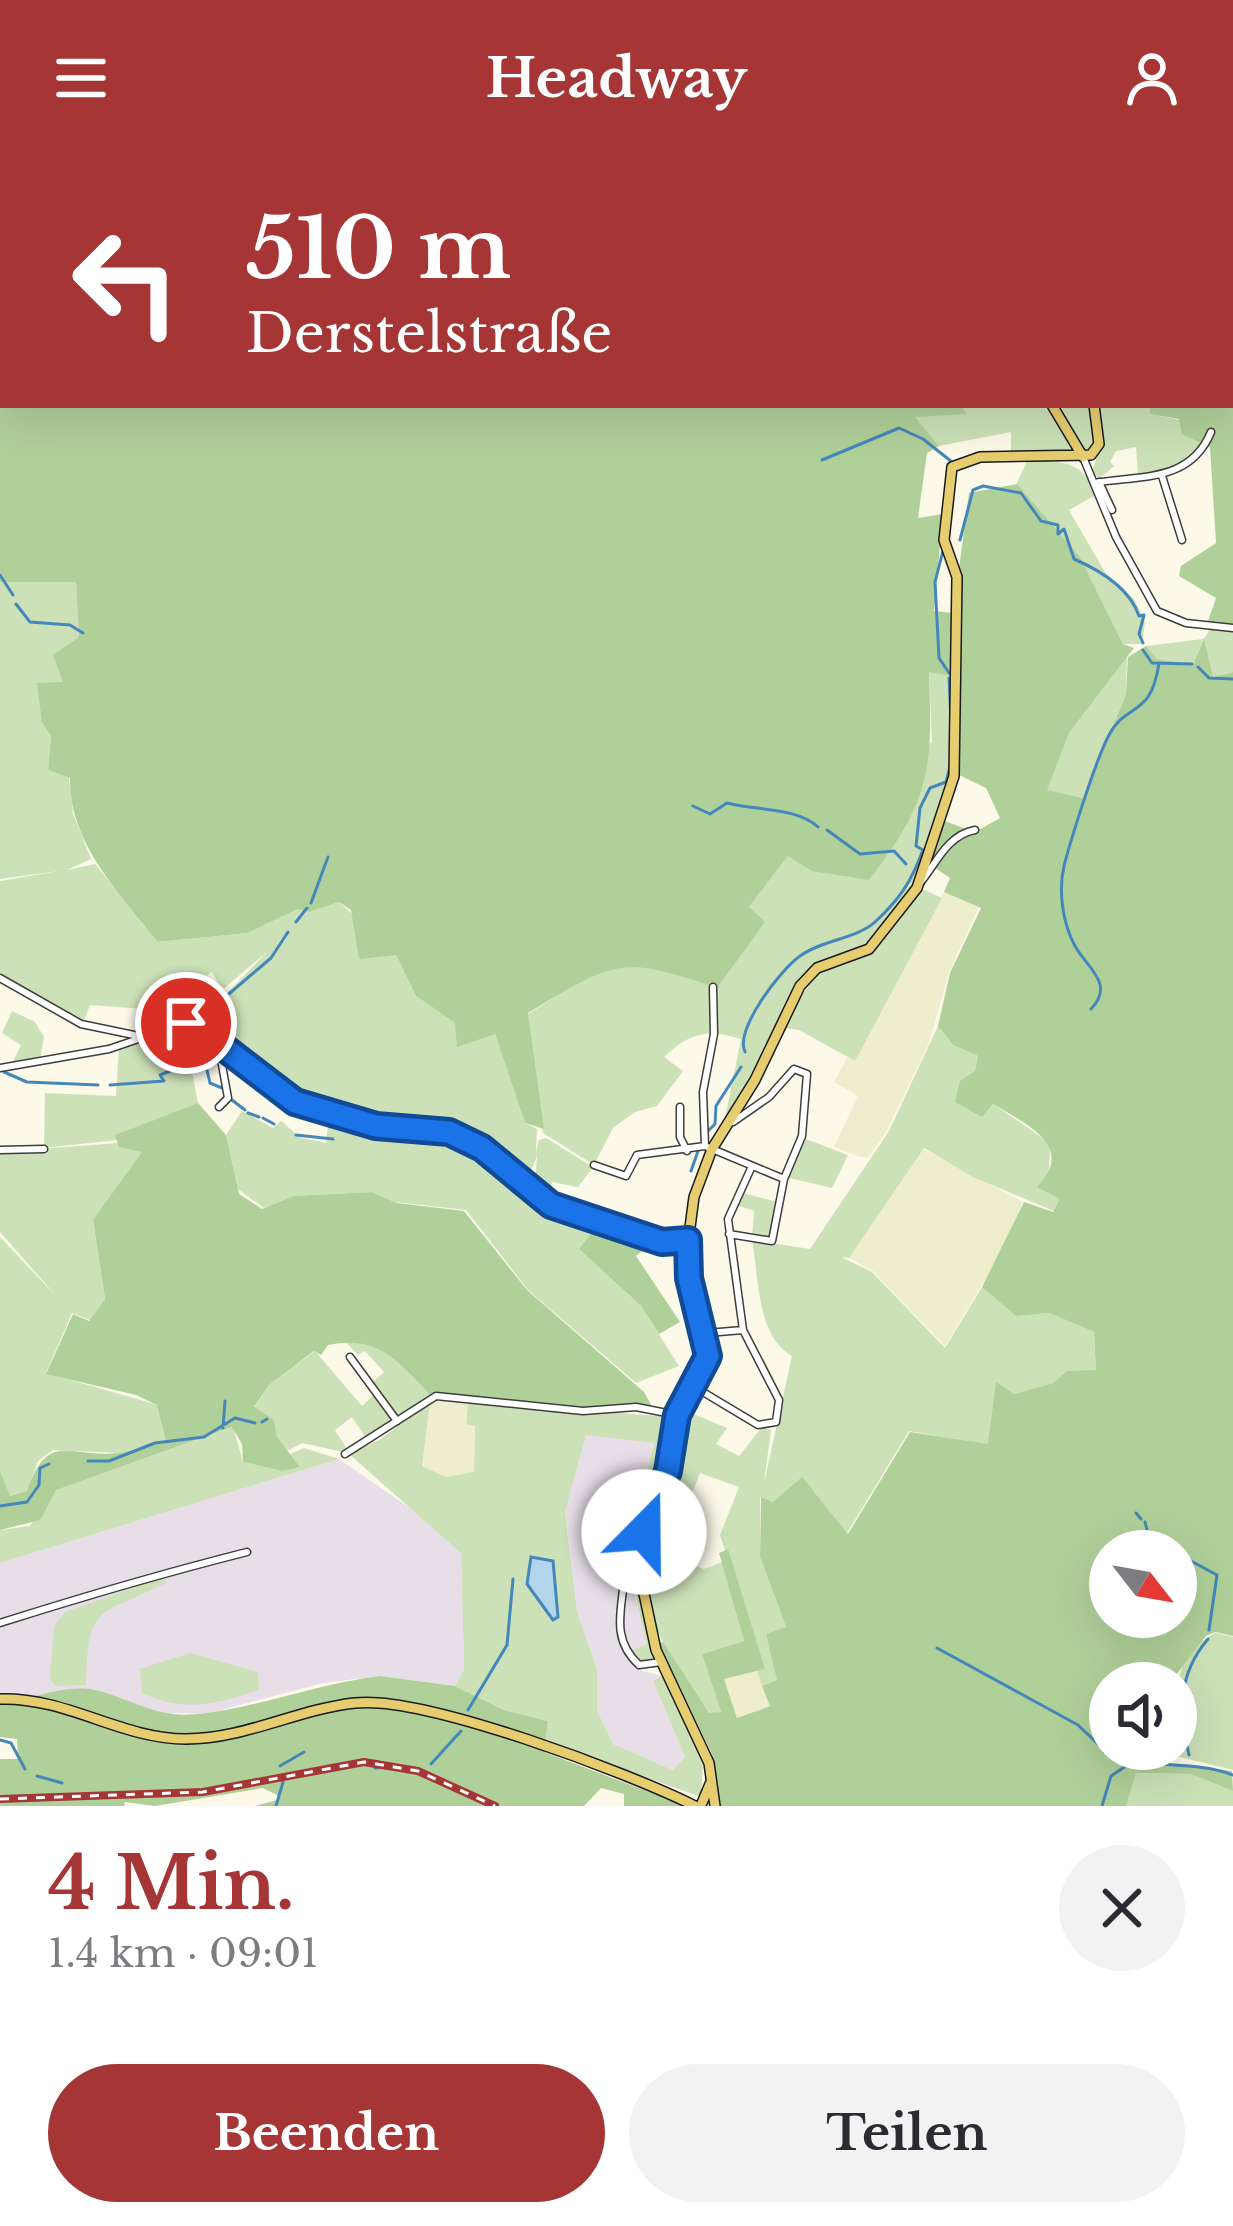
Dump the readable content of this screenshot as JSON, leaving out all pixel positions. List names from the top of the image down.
{
  "north": "bottom right",
  "page": {
    "header": "Headway",
    "turn": ["510 m", "Derstelstraße"],
    "heading": ["4 Min.", "1.4 km · 09:01"],
    "buttons": ["Beenden", "Teilen"]
  }
}
